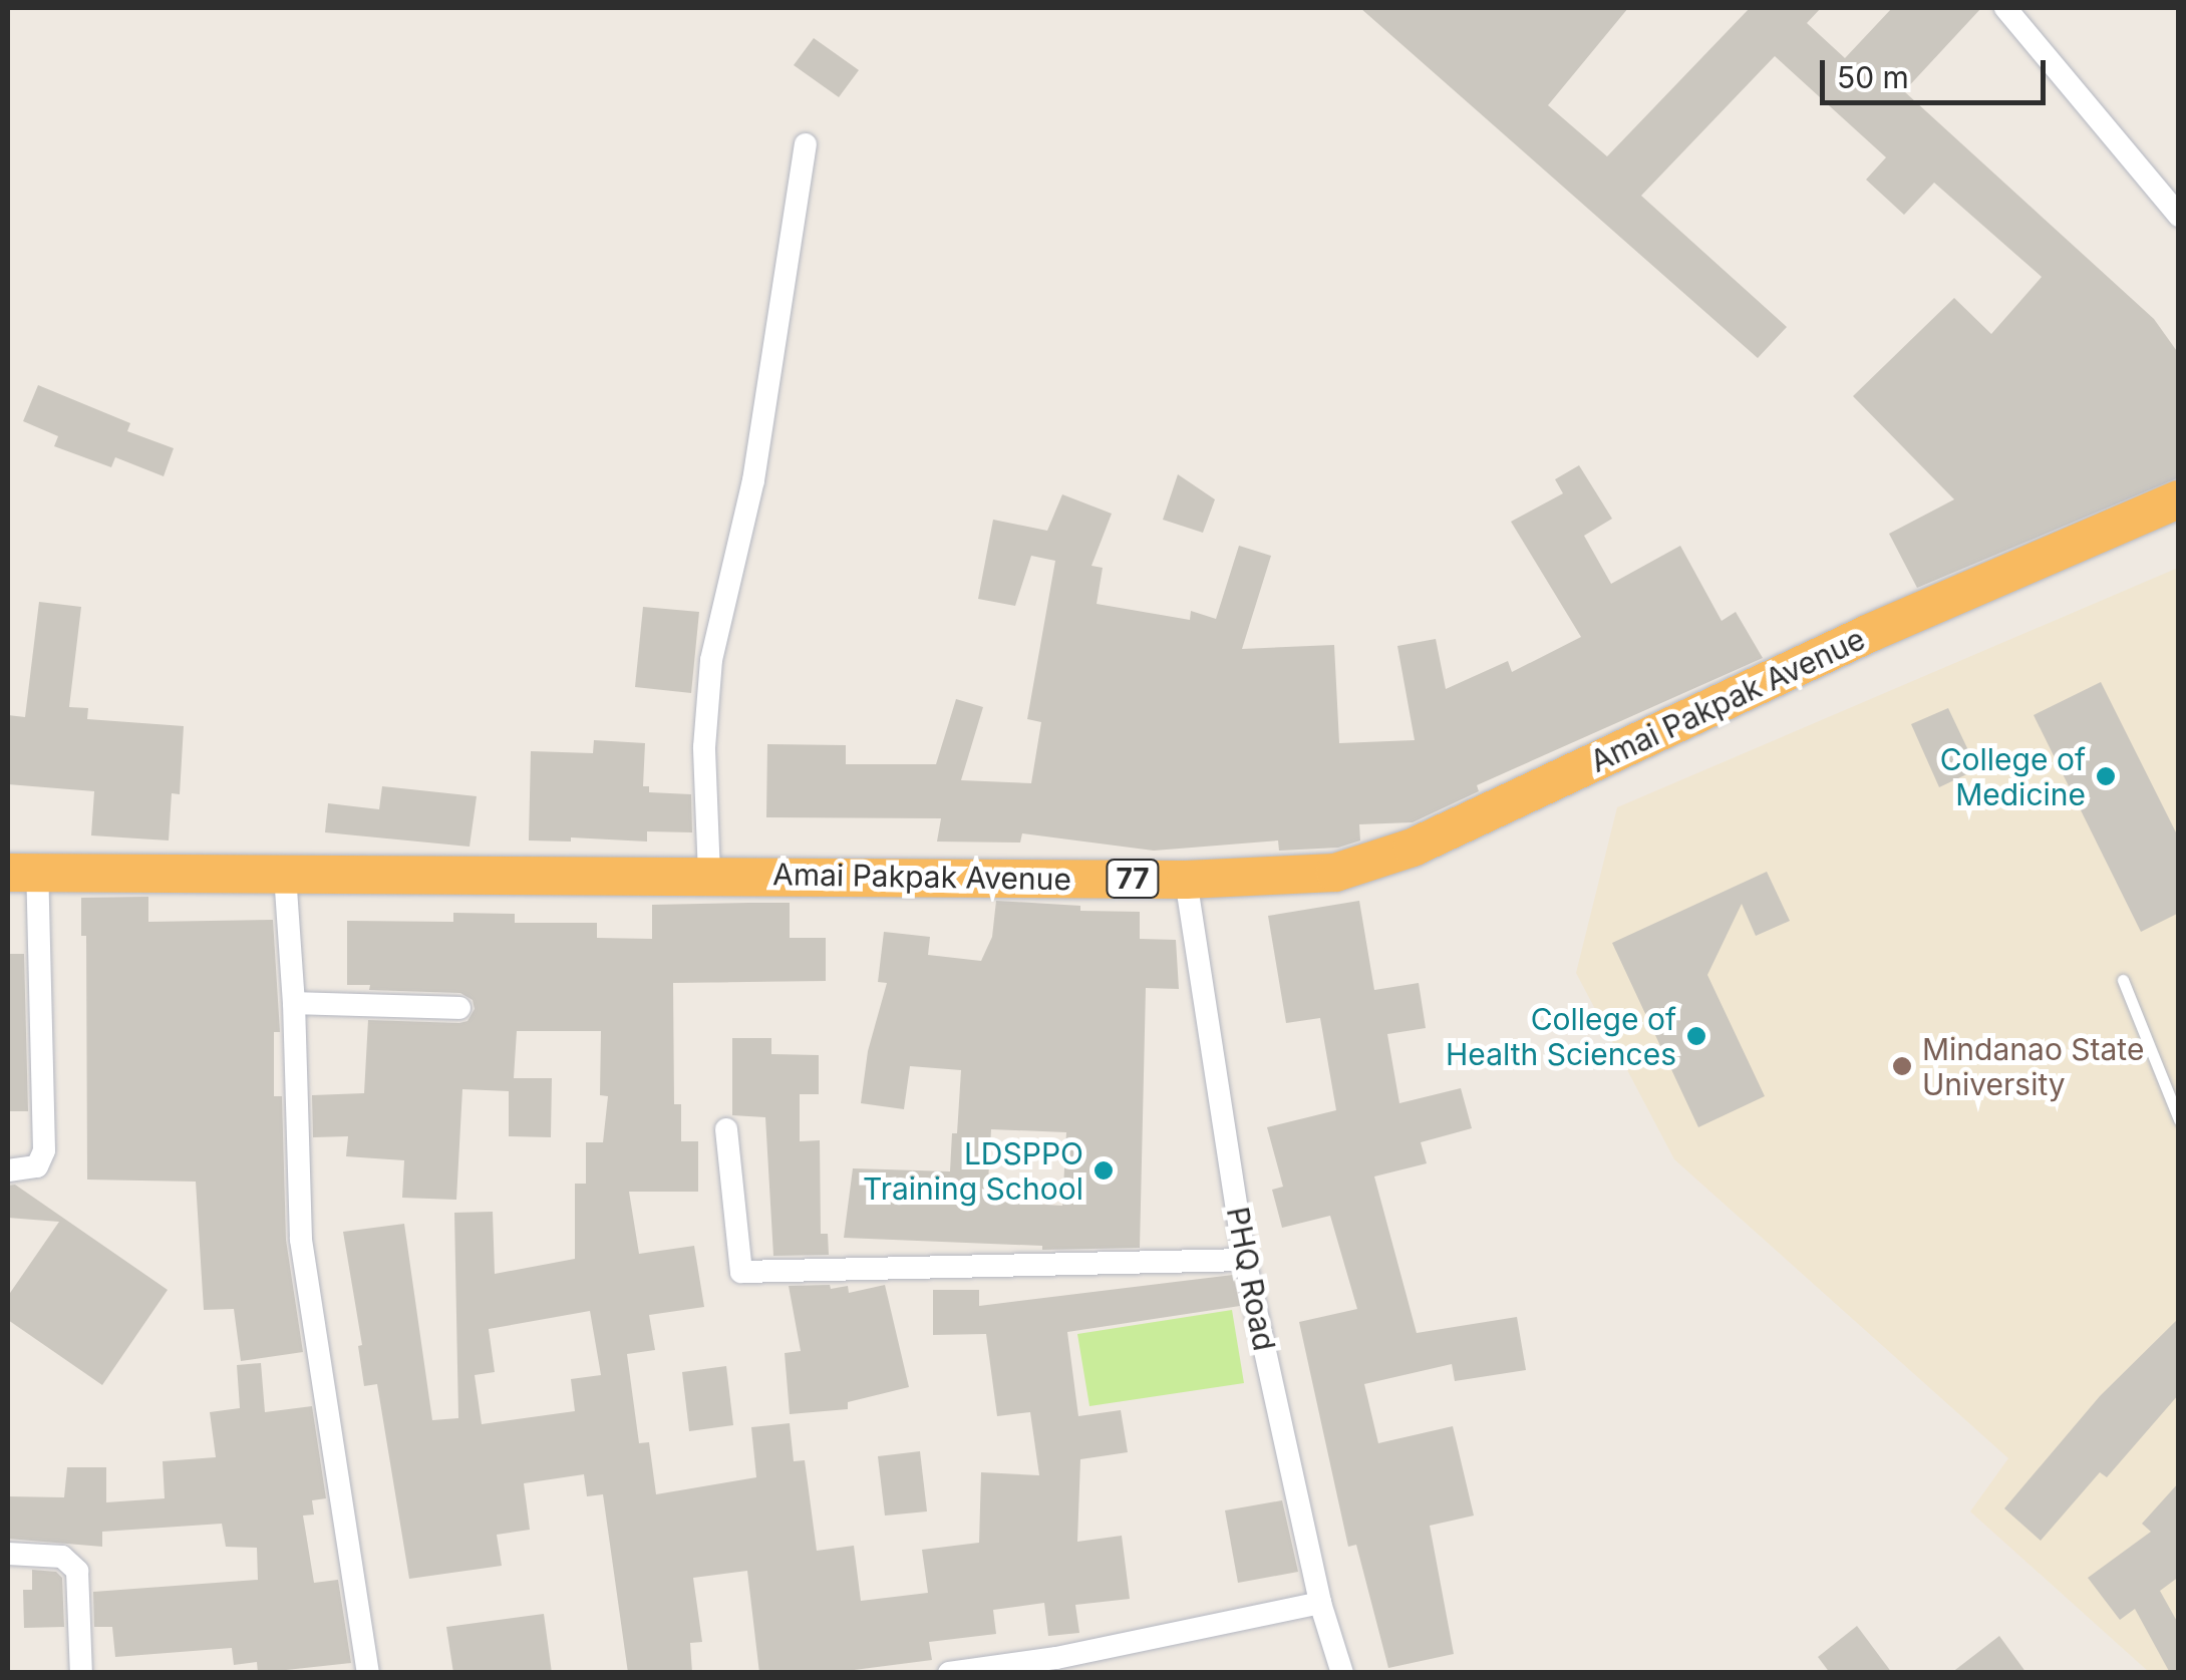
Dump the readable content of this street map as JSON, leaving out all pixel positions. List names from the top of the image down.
{
  "streets": {
    "highway": ["Amai Pakpak Avenue", "77"],
    "street": ["PHQ Road"]
  },
  "crossings": [
    ["Amai Pakpak Avenue", "PHQ Road"]
  ],
  "places": [
    "College of Medicine",
    "College of Health Sciences",
    "Mindanao State University",
    "LDSPPO Training School"
  ],
  "scale_bar": "50 m"
}
